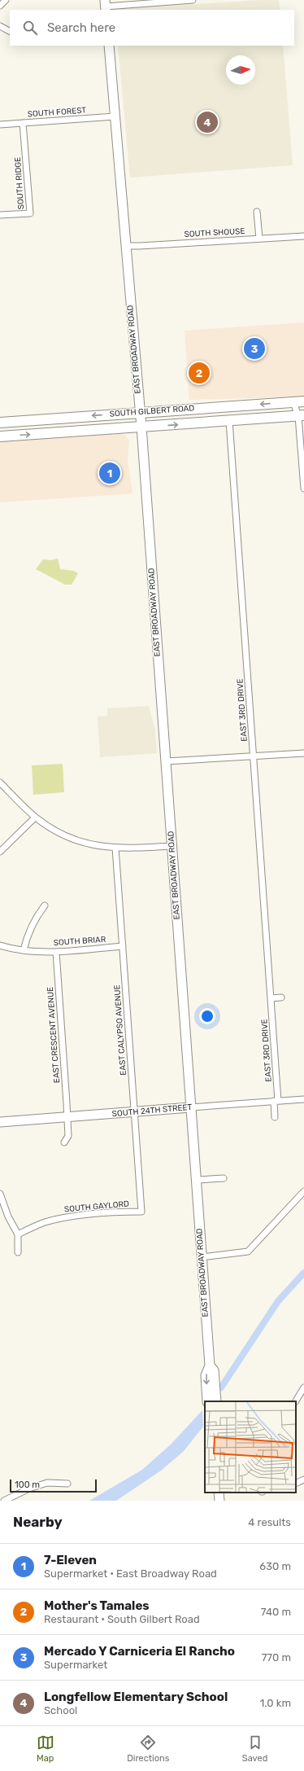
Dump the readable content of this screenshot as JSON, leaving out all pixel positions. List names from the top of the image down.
{
  "streets": {
    "main road": ["EAST BROADWAY ROAD", "SOUTH GILBERT ROAD", "SOUTH 24TH STREET"],
    "street": [
      "SOUTH FOREST",
      "SOUTH RIDGE",
      "SOUTH SHOUSE",
      "EAST 3RD DRIVE",
      "SOUTH BRIAR",
      "EAST CALYPSO AVENUE",
      "EAST CRESCENT AVENUE",
      "SOUTH GAYLORD"
    ]
  },
  "crossings": [
    ["SOUTH FOREST", "SOUTH RIDGE"],
    ["SOUTH FOREST", "EAST BROADWAY ROAD"],
    ["SOUTH SHOUSE", "EAST BROADWAY ROAD"],
    ["EAST BROADWAY ROAD", "SOUTH GILBERT ROAD"],
    ["EAST BROADWAY ROAD", "SOUTH 24TH STREET"],
    ["SOUTH GILBERT ROAD", "EAST 3RD DRIVE"],
    ["EAST 3RD DRIVE", "SOUTH 24TH STREET"],
    ["SOUTH BRIAR", "EAST CALYPSO AVENUE"],
    ["SOUTH BRIAR", "EAST CRESCENT AVENUE"],
    ["EAST CALYPSO AVENUE", "SOUTH 24TH STREET"],
    ["EAST CALYPSO AVENUE", "SOUTH GAYLORD"],
    ["EAST CRESCENT AVENUE", "SOUTH 24TH STREET"]
  ],
  "scale_bar": "100 m",
  "north": "right",
  "page": {
    "search": "Search here",
    "pins": [
      "4",
      "3",
      "2",
      "1"
    ],
    "scale": "100 m",
    "heading": ["Nearby", "4 results"],
    "list": [
      {
        "mark": "1",
        "name": "7-Eleven",
        "note": "Supermarket · East Broadway Road",
        "value": "630 m"
      },
      {
        "mark": "2",
        "name": "Mother's Tamales",
        "note": "Restaurant · South Gilbert Road",
        "value": "740 m"
      },
      {
        "mark": "3",
        "name": "Mercado Y Carniceria El Rancho",
        "note": "Supermarket",
        "value": "770 m"
      },
      {
        "mark": "4",
        "name": "Longfellow Elementary School",
        "note": "School",
        "value": "1.0 km"
      }
    ],
    "nav": ["Map", "Directions", "Saved"]
  }
}
